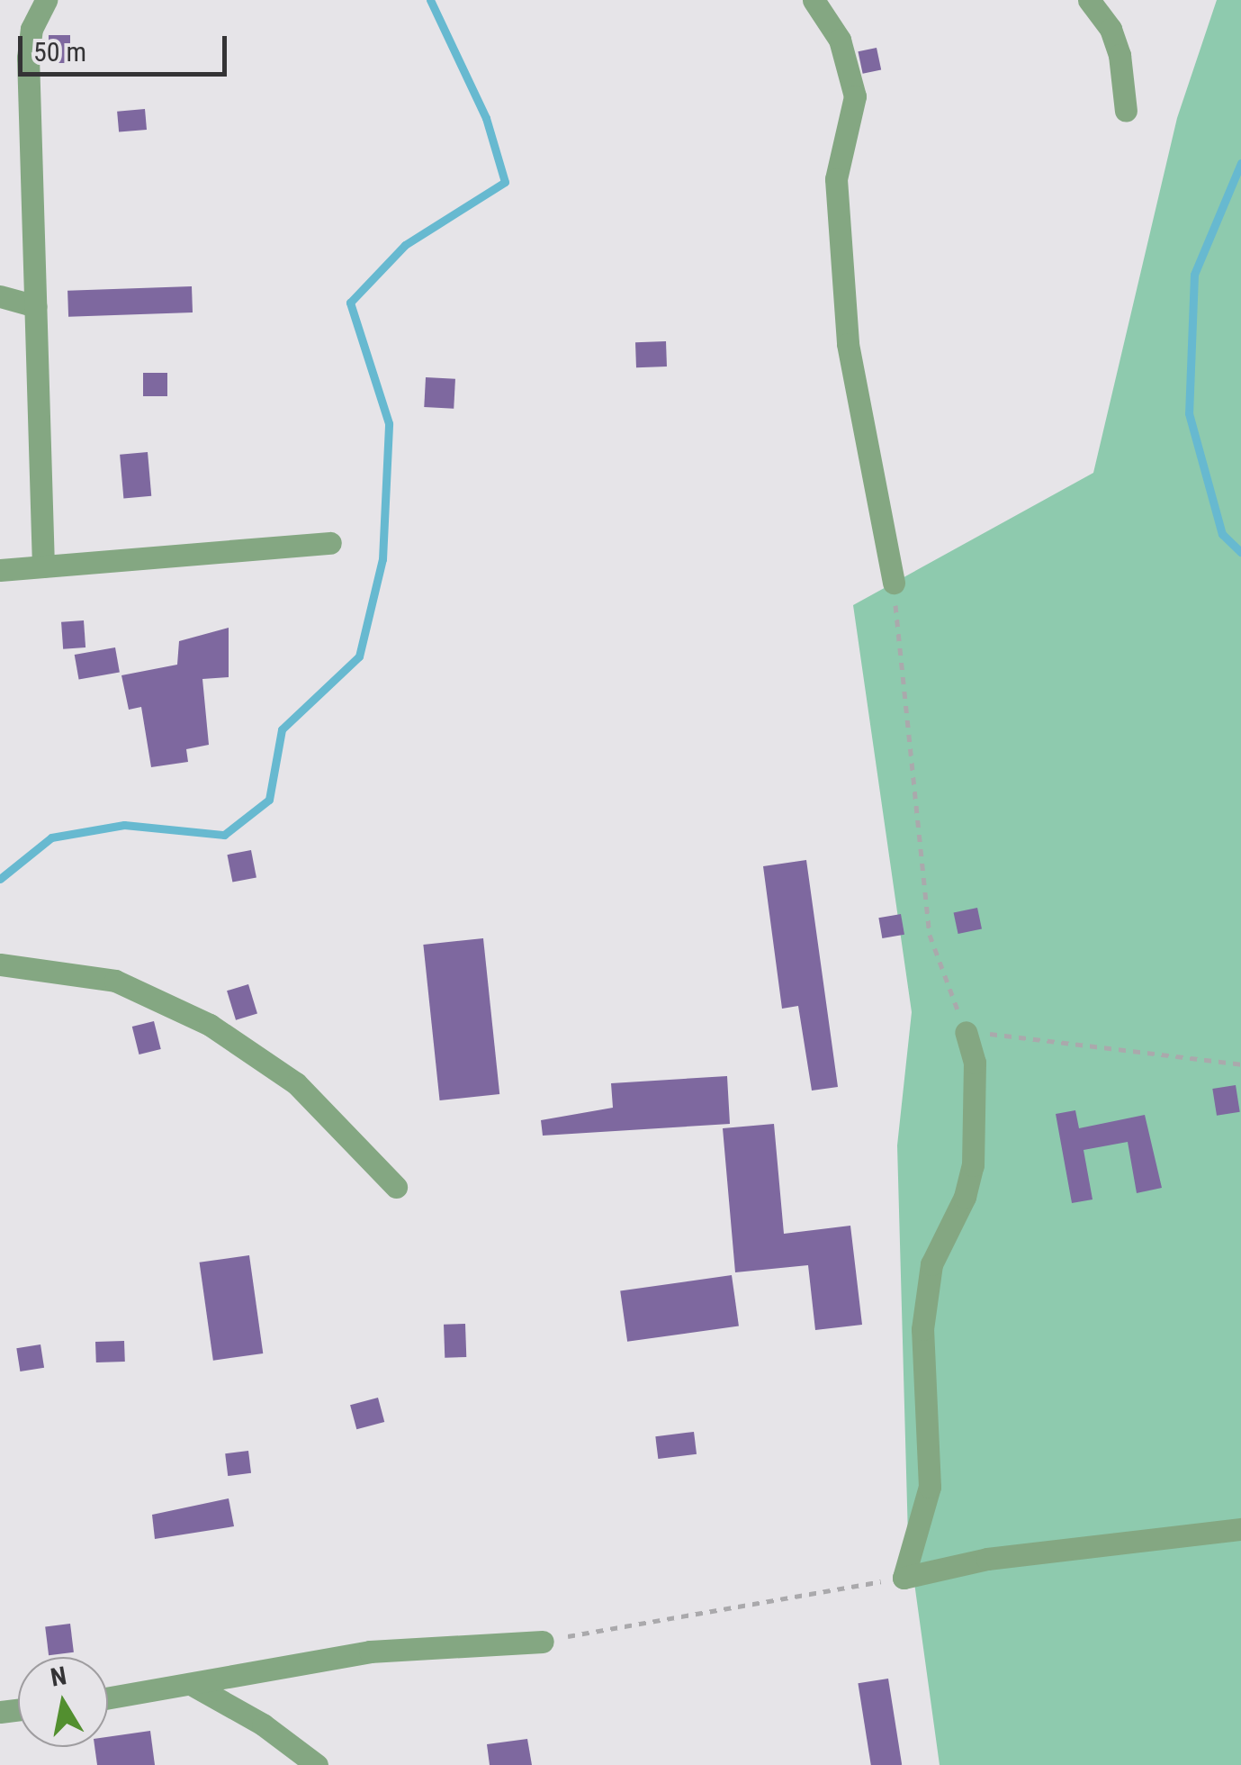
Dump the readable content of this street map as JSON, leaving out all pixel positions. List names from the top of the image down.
{
  "scale_bar": "50 m",
  "north": "top"
}
